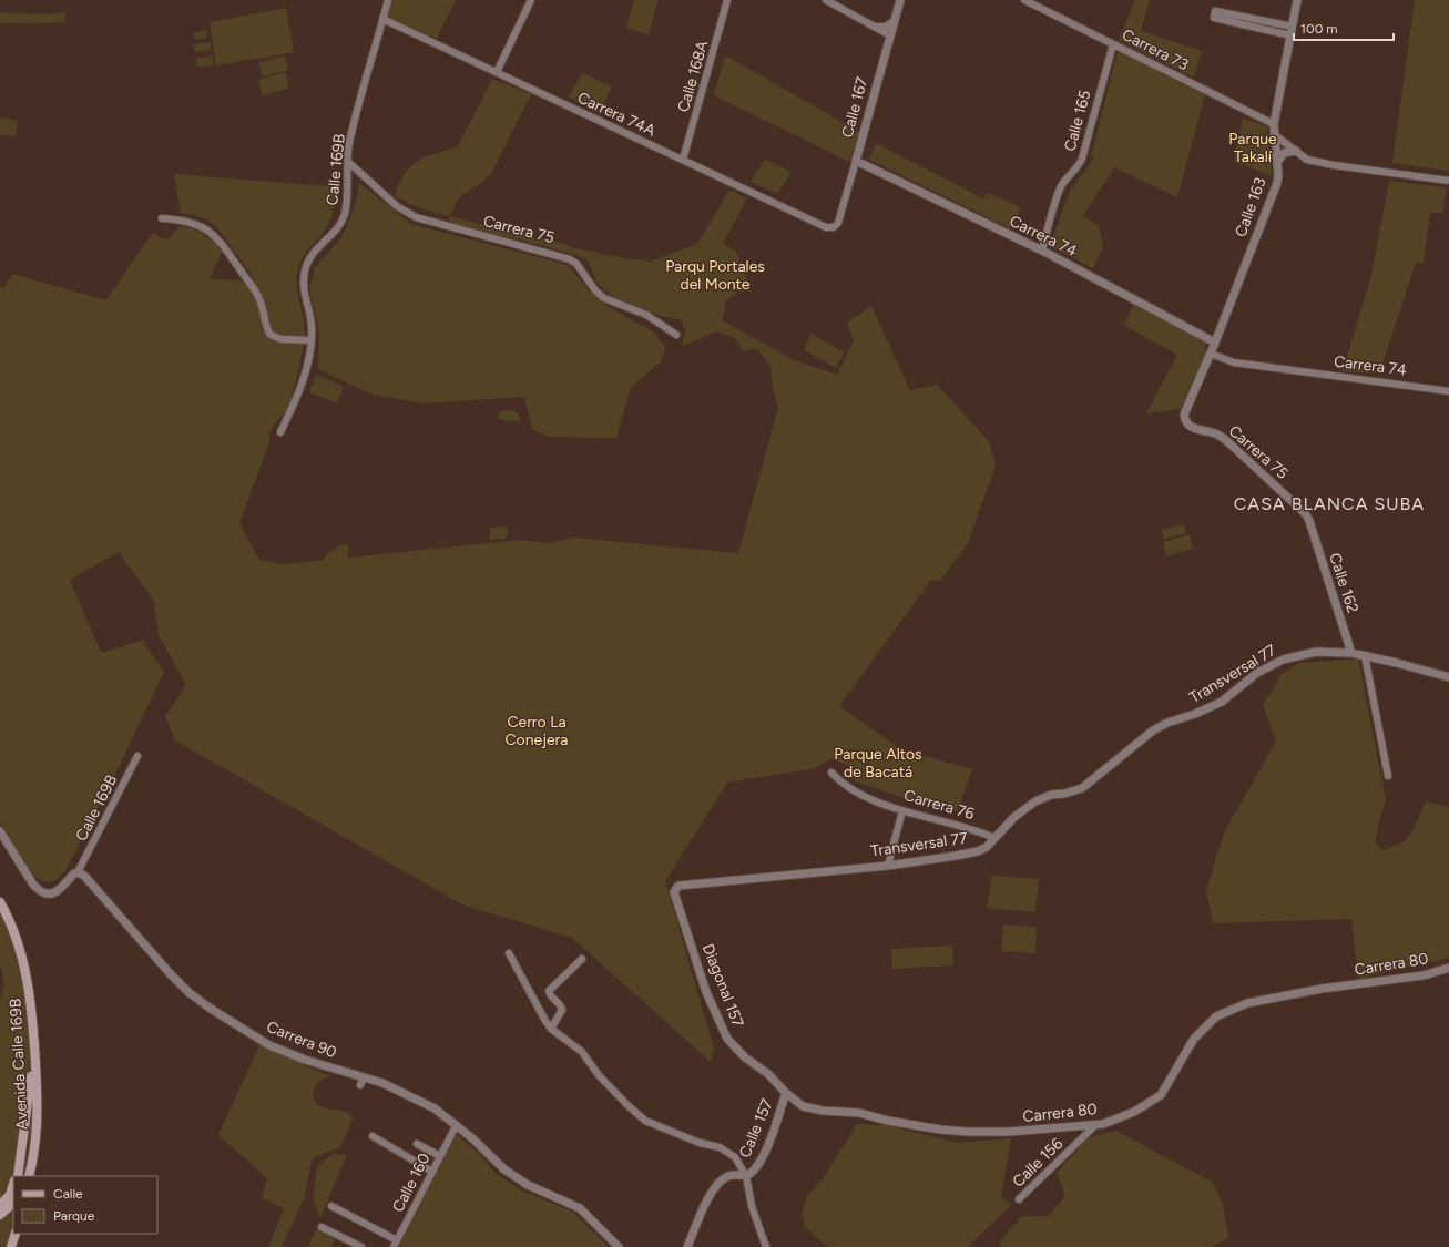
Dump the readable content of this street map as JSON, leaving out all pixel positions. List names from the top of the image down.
{
  "streets": {
    "main road": ["Avenida Calle 169B"],
    "street": [
      "Carrera 73",
      "Calle 168A",
      "Calle 167",
      "Carrera 74A",
      "Calle 165",
      "Calle 169B",
      "Calle 163",
      "Carrera 75",
      "Carrera 74",
      "Calle 162",
      "Transversal 77",
      "Carrera 76",
      "Carrera 80",
      "Diagonal 157",
      "Carrera 90",
      "Calle 157",
      "Calle 156",
      "Calle 160"
    ]
  },
  "crossings": [
    ["Carrera 73", "Calle 165"],
    ["Carrera 73", "Calle 163"],
    ["Calle 168A", "Carrera 74A"],
    ["Calle 167", "Carrera 74A"],
    ["Calle 167", "Carrera 74"],
    ["Carrera 74A", "Calle 169B"],
    ["Calle 165", "Carrera 74"],
    ["Calle 169B", "Carrera 75"],
    ["Calle 169B", "Carrera 90"],
    ["Calle 163", "Carrera 75"],
    ["Calle 163", "Carrera 74"],
    ["Carrera 75", "Calle 162"],
    ["Calle 162", "Transversal 77"],
    ["Transversal 77", "Carrera 76"],
    ["Transversal 77", "Diagonal 157"],
    ["Carrera 80", "Diagonal 157"],
    ["Carrera 80", "Calle 157"],
    ["Carrera 80", "Calle 156"],
    ["Diagonal 157", "Calle 157"]
  ],
  "districts": ["CASA BLANCA SUBA"],
  "parks": [
    "Parque Takalí",
    "Parqu Portales del Monte",
    "Cerro La Conejera",
    "Parque Altos de Bacatá"
  ],
  "legend": ["Calle", "Parque"],
  "scale_bar": "100 m"
}
